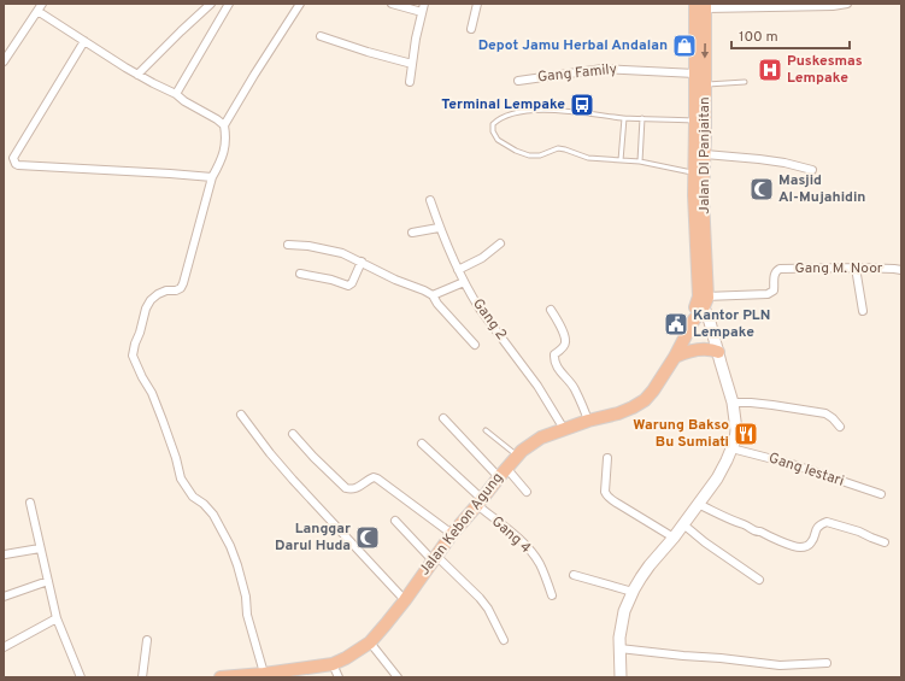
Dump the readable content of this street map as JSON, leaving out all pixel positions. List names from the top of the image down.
{
  "streets": {
    "highway": ["Jalan DI Panjaitan", "Jalan Kebon Agung"],
    "street": [
      "Gang Family",
      "Gang M. Noor",
      "Gang 2",
      "Gang lestari",
      "Gang 4"
    ]
  },
  "crossings": [
    ["Jalan DI Panjaitan", "Gang M. Noor"],
    ["Jalan DI Panjaitan", "Jalan Kebon Agung"],
    ["Gang M. Noor", "Jalan Kebon Agung"],
    ["Gang 2", "Jalan Kebon Agung"],
    ["Jalan Kebon Agung", "Gang 4"]
  ],
  "places": {
    "shop": ["Depot Jamu Herbal Andalan"],
    "hospital": ["Puskesmas Lempake"],
    "bus stop": ["Terminal Lempake"],
    "mosque": ["Masjid Al-Mujahidin", "Langgar Darul Huda"],
    "public building": ["Kantor PLN Lempake"],
    "restaurant": ["Warung Bakso Bu Sumiati"]
  },
  "scale_bar": "100 m"
}
